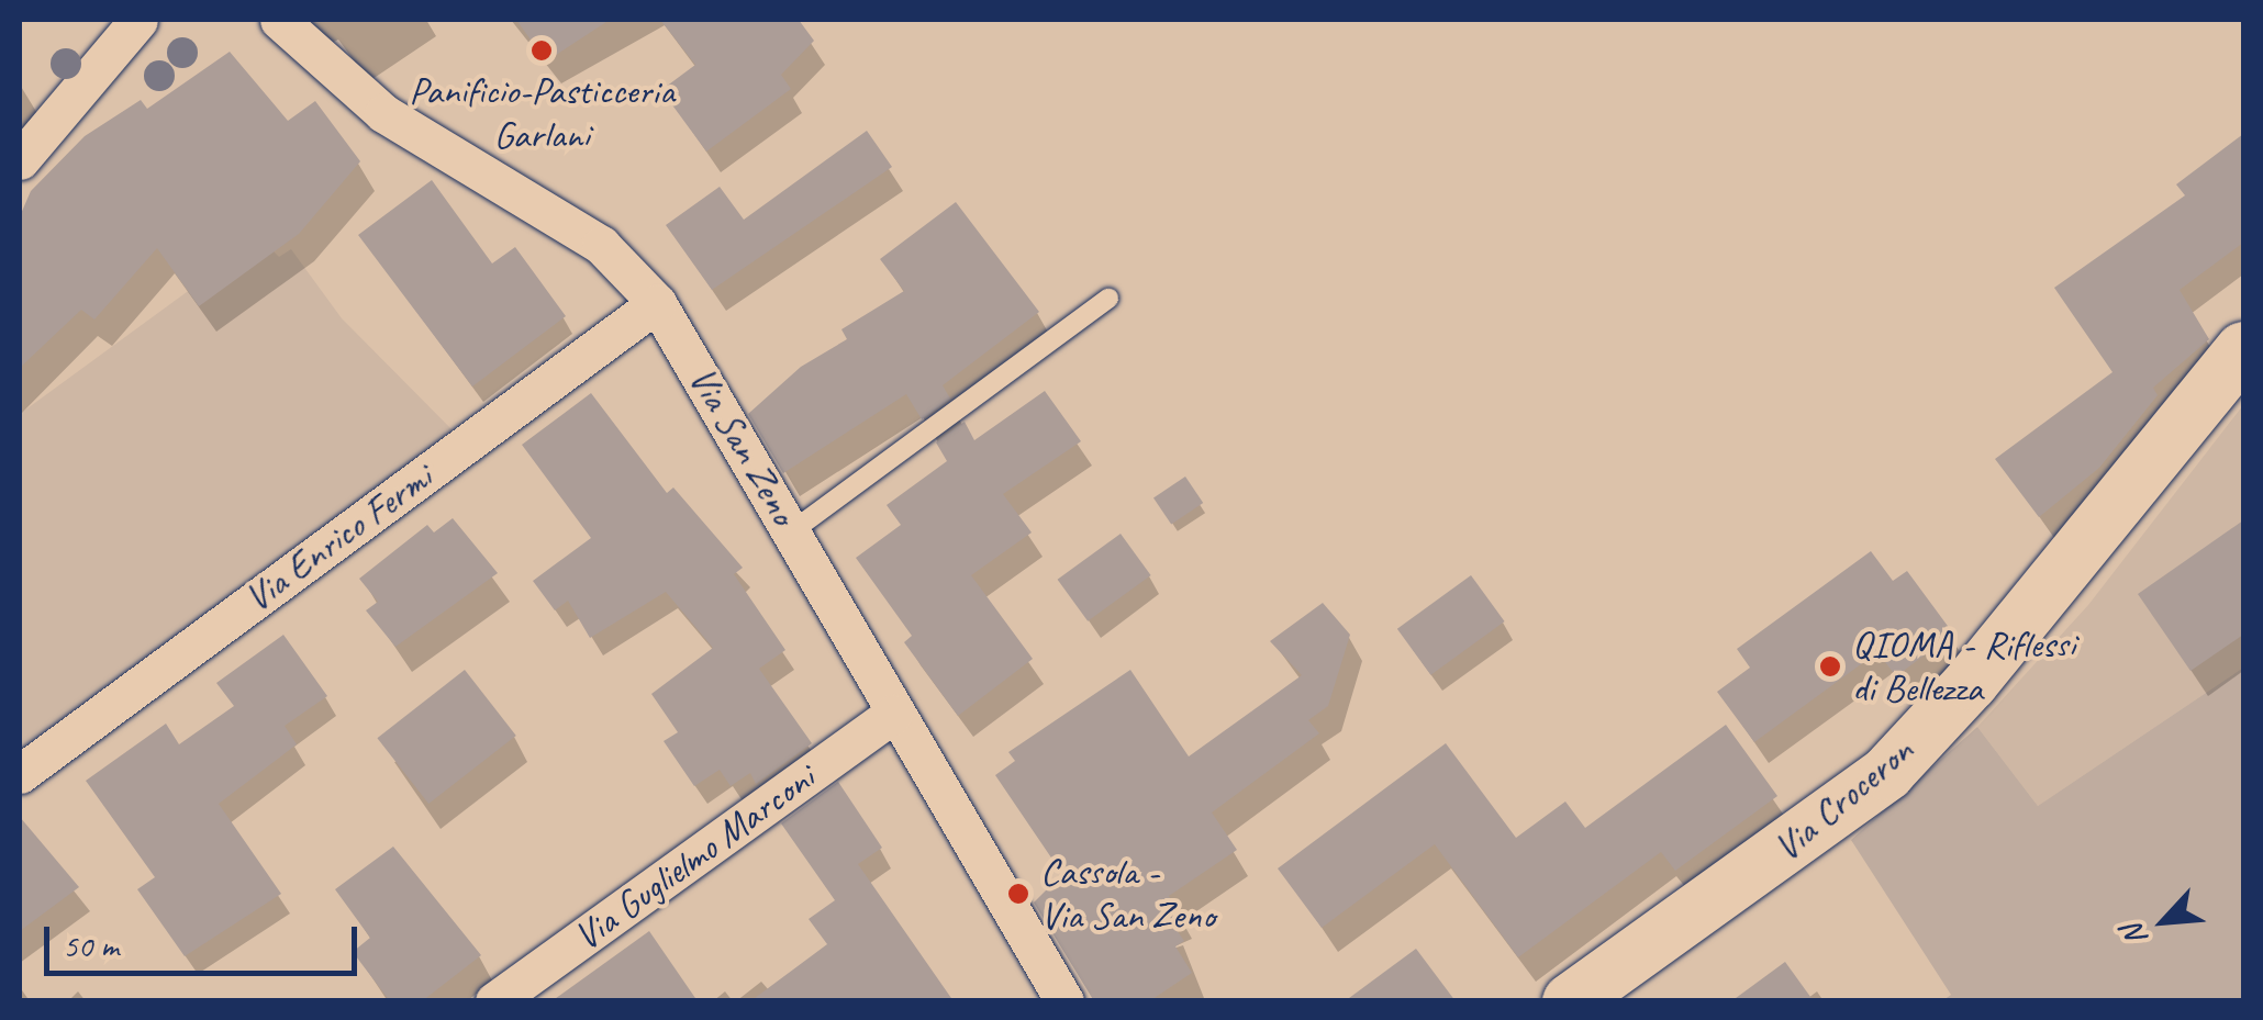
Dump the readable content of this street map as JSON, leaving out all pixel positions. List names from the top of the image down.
{
  "streets": {
    "street": [
      "Via San Zeno",
      "Via Enrico Fermi",
      "Via Croceron",
      "Via Guglielmo Marconi"
    ]
  },
  "crossings": [
    ["Via San Zeno", "Via Enrico Fermi"],
    ["Via San Zeno", "Via Guglielmo Marconi"]
  ],
  "places": ["Panificio-Pasticceria Garlani", "QIOMA - Riflessi di Bellezza", "Cassola - Via San Zeno"],
  "scale_bar": "50 m",
  "north": "bottom left"
}
